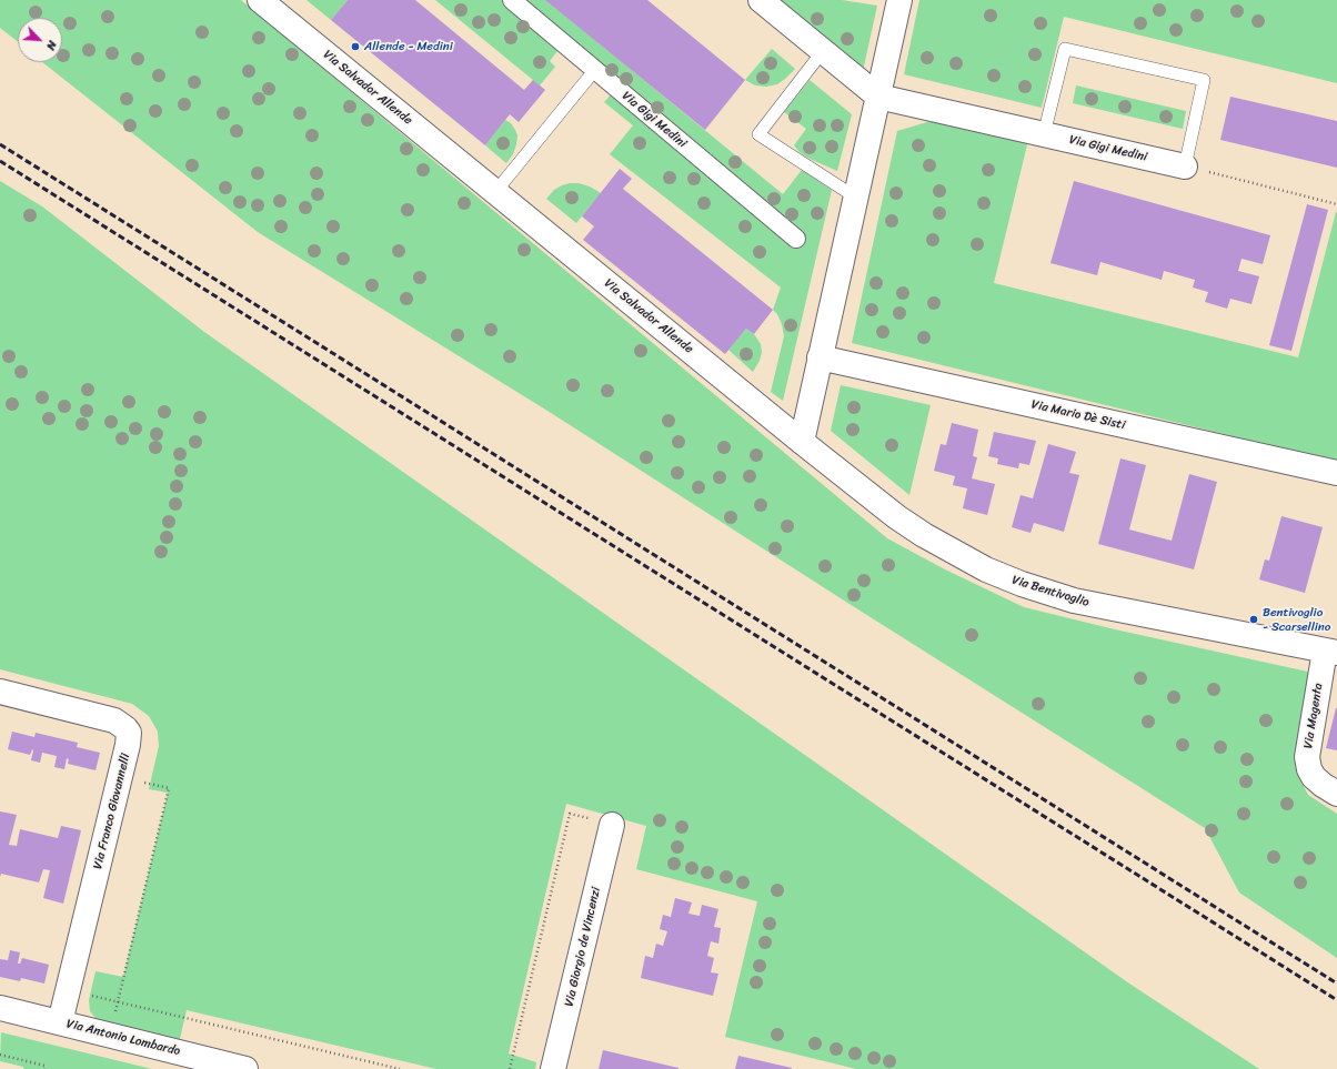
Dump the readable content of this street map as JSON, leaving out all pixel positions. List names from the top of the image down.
{
  "streets": {
    "street": [
      "Via Salvador Allende",
      "Via Gigi Medini",
      "Via Mario Dè Sisti",
      "Via Bentivoglio",
      "Via Magenta",
      "Via Franco Giovannelli",
      "Via Giorgio de Vincenzi",
      "Via Antonio Lombardo"
    ]
  },
  "crossings": [
    ["Via Salvador Allende", "Via Bentivoglio"],
    ["Via Bentivoglio", "Via Magenta"],
    ["Via Franco Giovannelli", "Via Antonio Lombardo"]
  ],
  "places": ["Allende - Medini", "Bentivoglio - Scarsellino"],
  "north": "bottom right"
}
